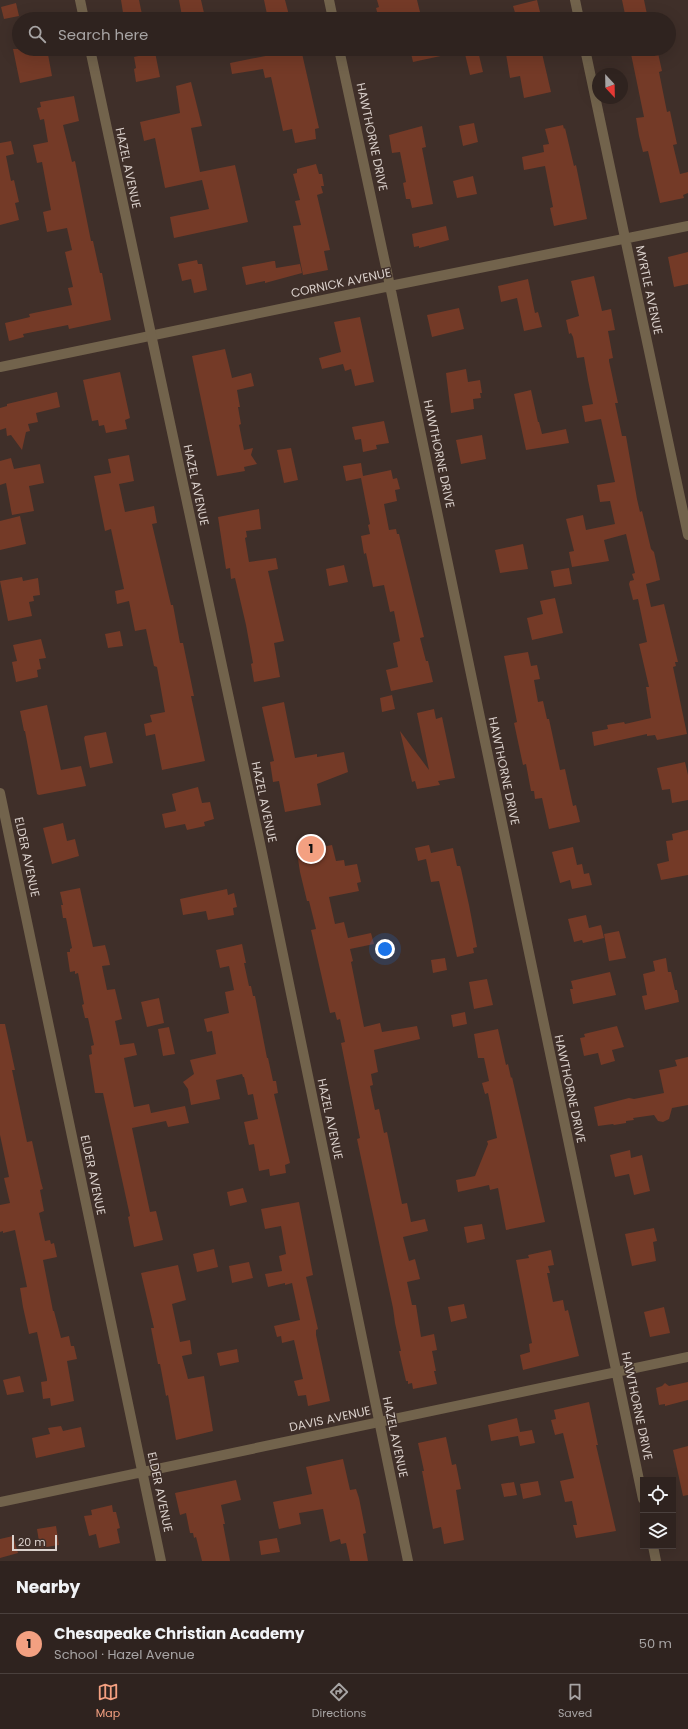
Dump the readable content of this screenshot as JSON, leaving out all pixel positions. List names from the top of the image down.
{
  "streets": {
    "street": [
      "HAWTHORNE DRIVE",
      "HAZEL AVENUE",
      "CORNICK AVENUE",
      "MYRTLE AVENUE",
      "ELDER AVENUE",
      "DAVIS AVENUE"
    ]
  },
  "crossings": [
    ["HAWTHORNE DRIVE", "CORNICK AVENUE"],
    ["HAWTHORNE DRIVE", "DAVIS AVENUE"],
    ["HAZEL AVENUE", "CORNICK AVENUE"],
    ["HAZEL AVENUE", "DAVIS AVENUE"],
    ["CORNICK AVENUE", "MYRTLE AVENUE"],
    ["ELDER AVENUE", "DAVIS AVENUE"]
  ],
  "scale_bar": "20 m",
  "north": "bottom",
  "page": {
    "search": "Search here",
    "pins": "1",
    "scale": "20 m",
    "heading": "Nearby",
    "list": [
      {
        "mark": "1",
        "name": "Chesapeake Christian Academy",
        "note": "School · Hazel Avenue",
        "value": "50 m"
      }
    ],
    "nav": ["Map", "Directions", "Saved"]
  }
}
